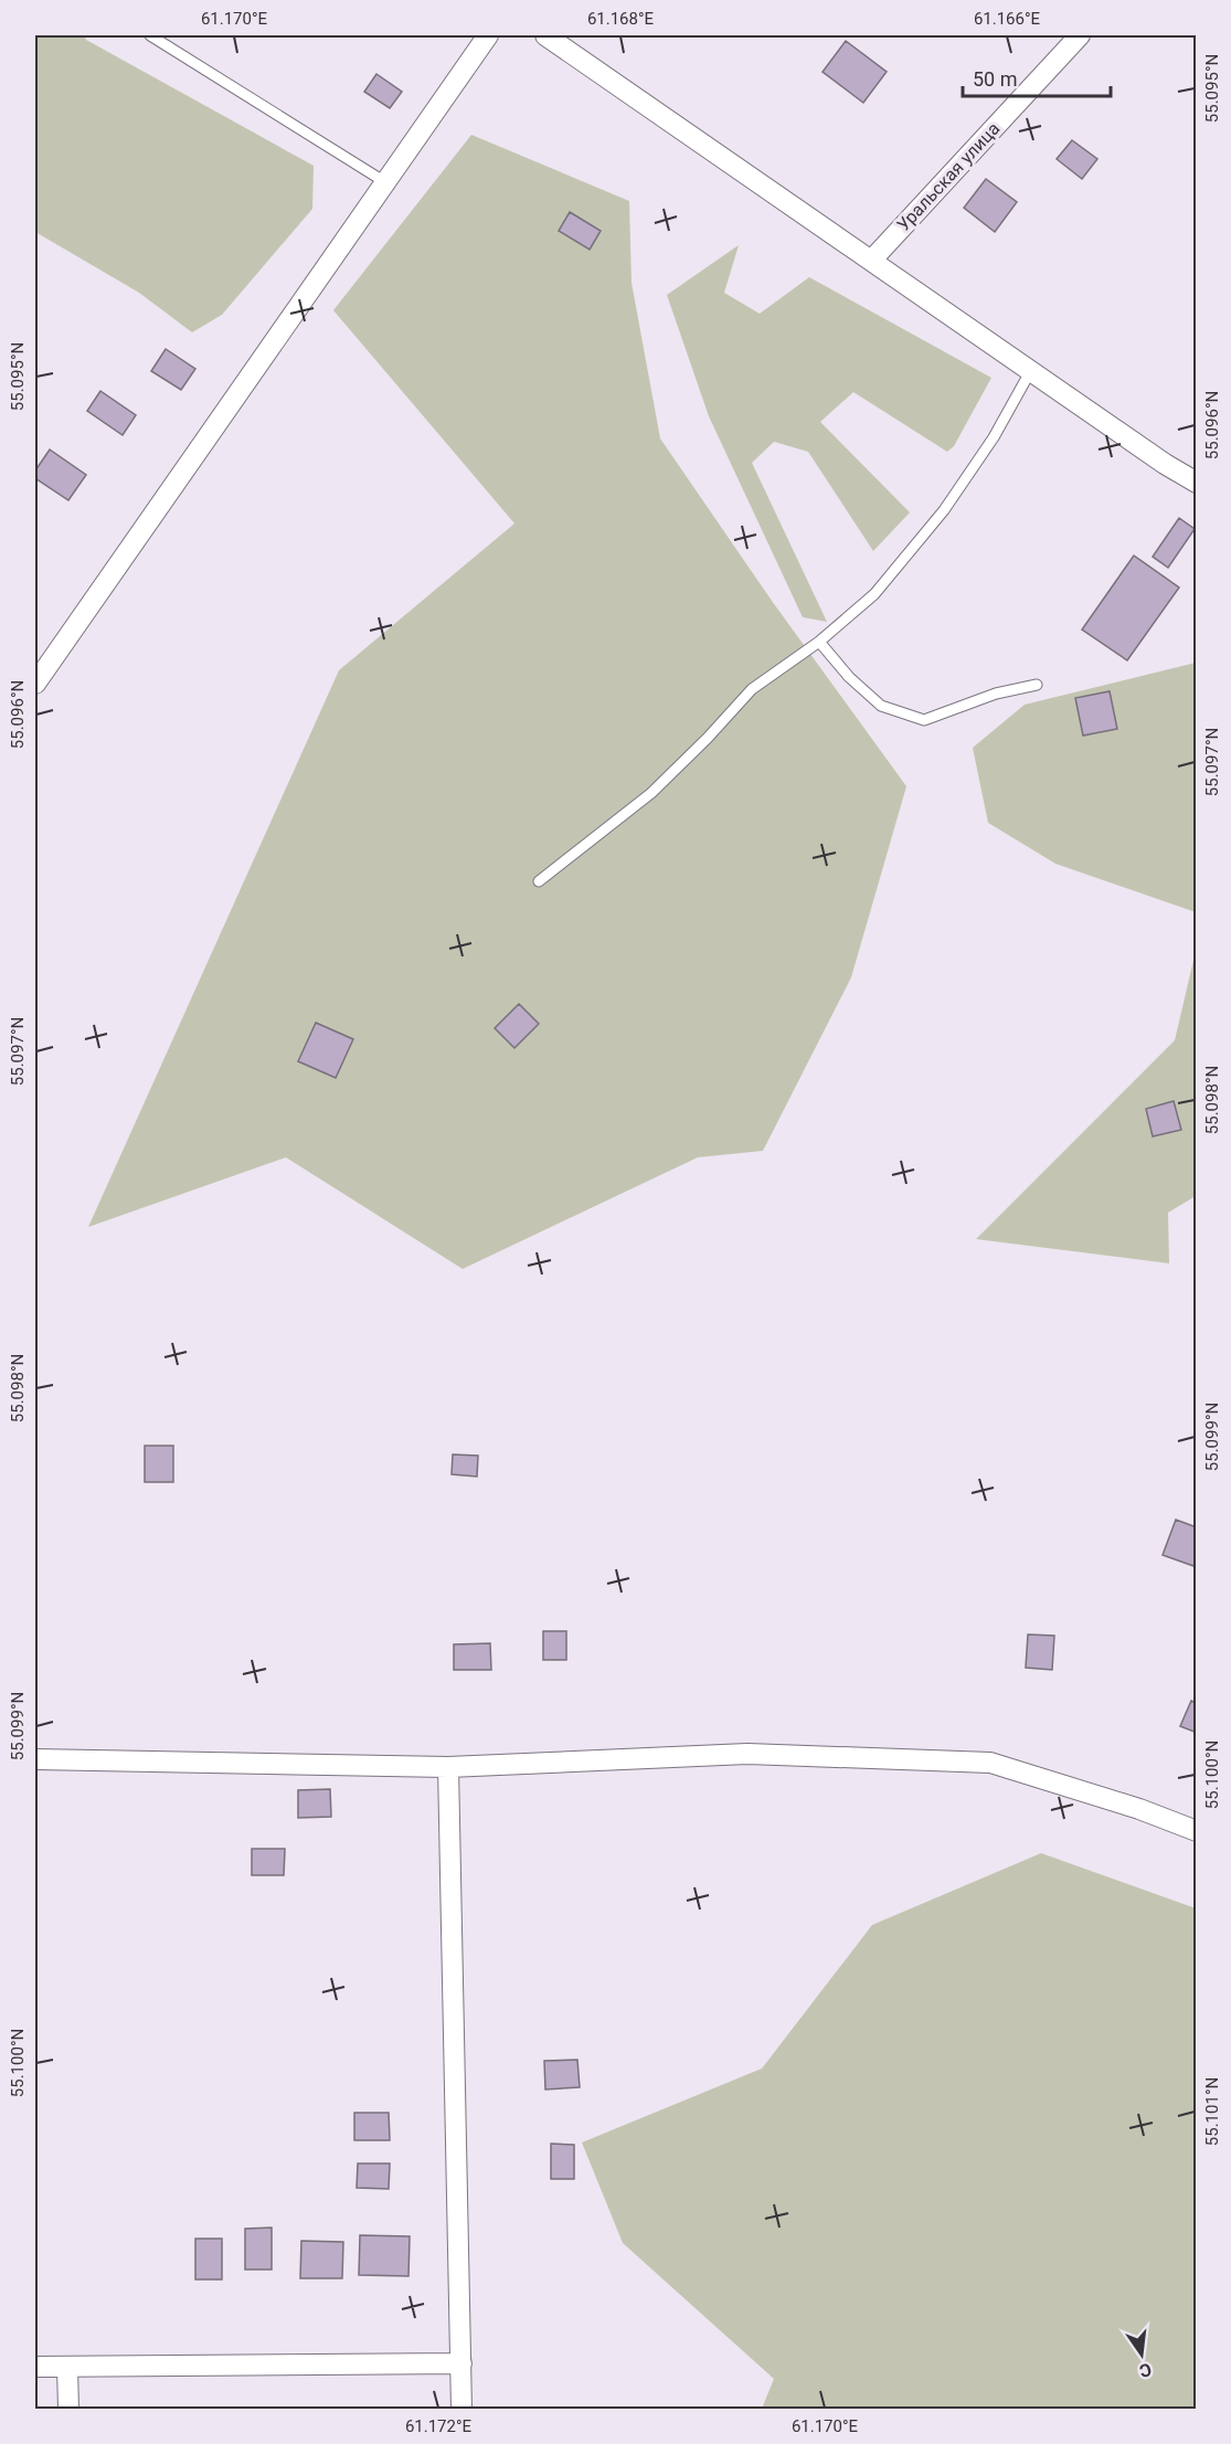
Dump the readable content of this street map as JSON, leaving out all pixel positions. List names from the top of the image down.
{
  "streets": {
    "street": ["Уральская улица"]
  },
  "scale_bar": "50 m",
  "north": "bottom",
  "coordinates": [
    "61.170°E",
    "61.168°E",
    "61.166°E",
    "55.095°N",
    "55.096°N",
    "55.097°N",
    "55.098°N",
    "55.099°N",
    "55.100°N",
    "55.101°N",
    "61.172°E"
  ]
}
